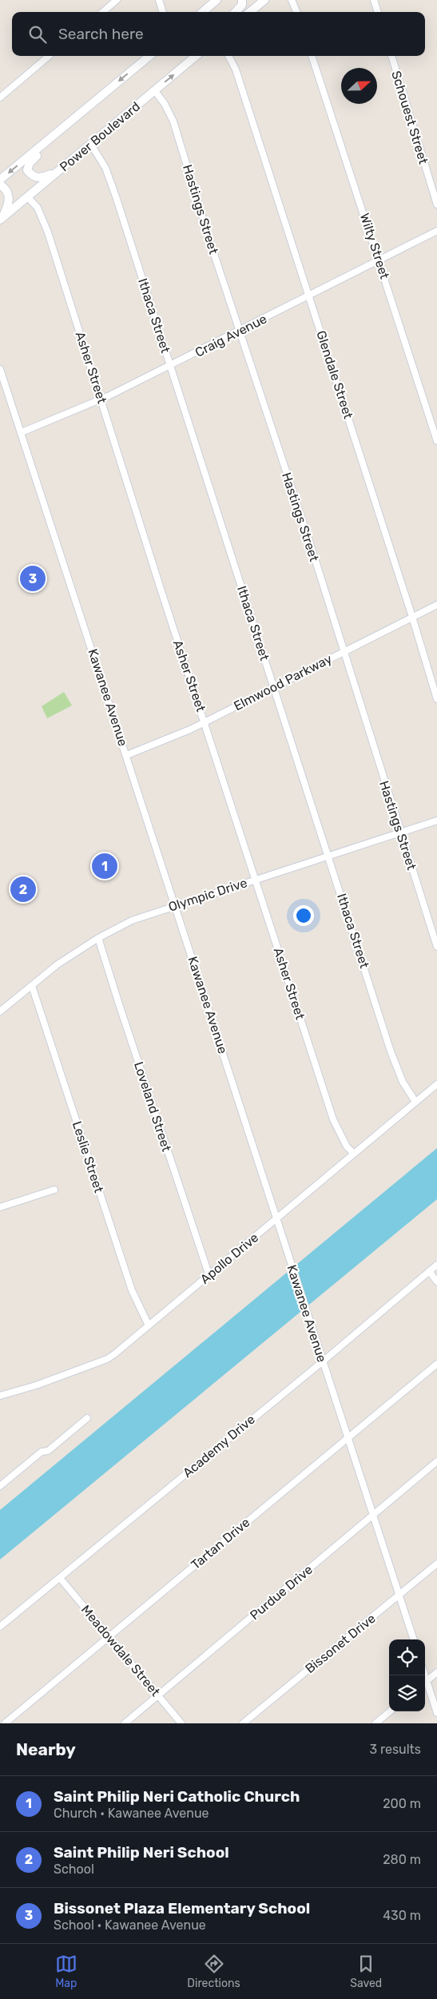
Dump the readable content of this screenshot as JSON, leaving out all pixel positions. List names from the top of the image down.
{
  "streets": {
    "main road": ["Power Boulevard"],
    "street": [
      "Schouest Street",
      "Hastings Street",
      "Wilty Street",
      "Ithaca Street",
      "Craig Avenue",
      "Asher Street",
      "Glendale Street",
      "Elmwood Parkway",
      "Kawanee Avenue",
      "Olympic Drive",
      "Loveland Street",
      "Leslie Street",
      "Apollo Drive",
      "Academy Drive",
      "Tartan Drive",
      "Purdue Drive",
      "Bissonet Drive",
      "Meadowdale Street"
    ]
  },
  "crossings": [
    ["Power Boulevard", "Hastings Street"],
    ["Power Boulevard", "Ithaca Street"],
    ["Power Boulevard", "Asher Street"],
    ["Hastings Street", "Craig Avenue"],
    ["Hastings Street", "Elmwood Parkway"],
    ["Hastings Street", "Olympic Drive"],
    ["Wilty Street", "Craig Avenue"],
    ["Ithaca Street", "Craig Avenue"],
    ["Ithaca Street", "Elmwood Parkway"],
    ["Ithaca Street", "Olympic Drive"],
    ["Ithaca Street", "Apollo Drive"],
    ["Craig Avenue", "Asher Street"],
    ["Craig Avenue", "Glendale Street"],
    ["Craig Avenue", "Kawanee Avenue"],
    ["Asher Street", "Elmwood Parkway"],
    ["Asher Street", "Olympic Drive"],
    ["Asher Street", "Apollo Drive"],
    ["Glendale Street", "Elmwood Parkway"],
    ["Elmwood Parkway", "Kawanee Avenue"],
    ["Kawanee Avenue", "Olympic Drive"],
    ["Kawanee Avenue", "Apollo Drive"],
    ["Kawanee Avenue", "Academy Drive"],
    ["Kawanee Avenue", "Tartan Drive"],
    ["Kawanee Avenue", "Purdue Drive"],
    ["Kawanee Avenue", "Bissonet Drive"],
    ["Olympic Drive", "Loveland Street"],
    ["Olympic Drive", "Leslie Street"],
    ["Loveland Street", "Apollo Drive"],
    ["Leslie Street", "Apollo Drive"],
    ["Academy Drive", "Meadowdale Street"],
    ["Tartan Drive", "Meadowdale Street"],
    ["Purdue Drive", "Meadowdale Street"]
  ],
  "north": "right",
  "page": {
    "search": "Search here",
    "pins": ["3", "1", "2"],
    "heading": ["Nearby", "3 results"],
    "list": [
      {
        "mark": "1",
        "name": "Saint Philip Neri Catholic Church",
        "note": "Church · Kawanee Avenue",
        "value": "200 m"
      },
      {
        "mark": "2",
        "name": "Saint Philip Neri School",
        "note": "School",
        "value": "280 m"
      },
      {
        "mark": "3",
        "name": "Bissonet Plaza Elementary School",
        "note": "School · Kawanee Avenue",
        "value": "430 m"
      }
    ],
    "nav": ["Map", "Directions", "Saved"]
  }
}
